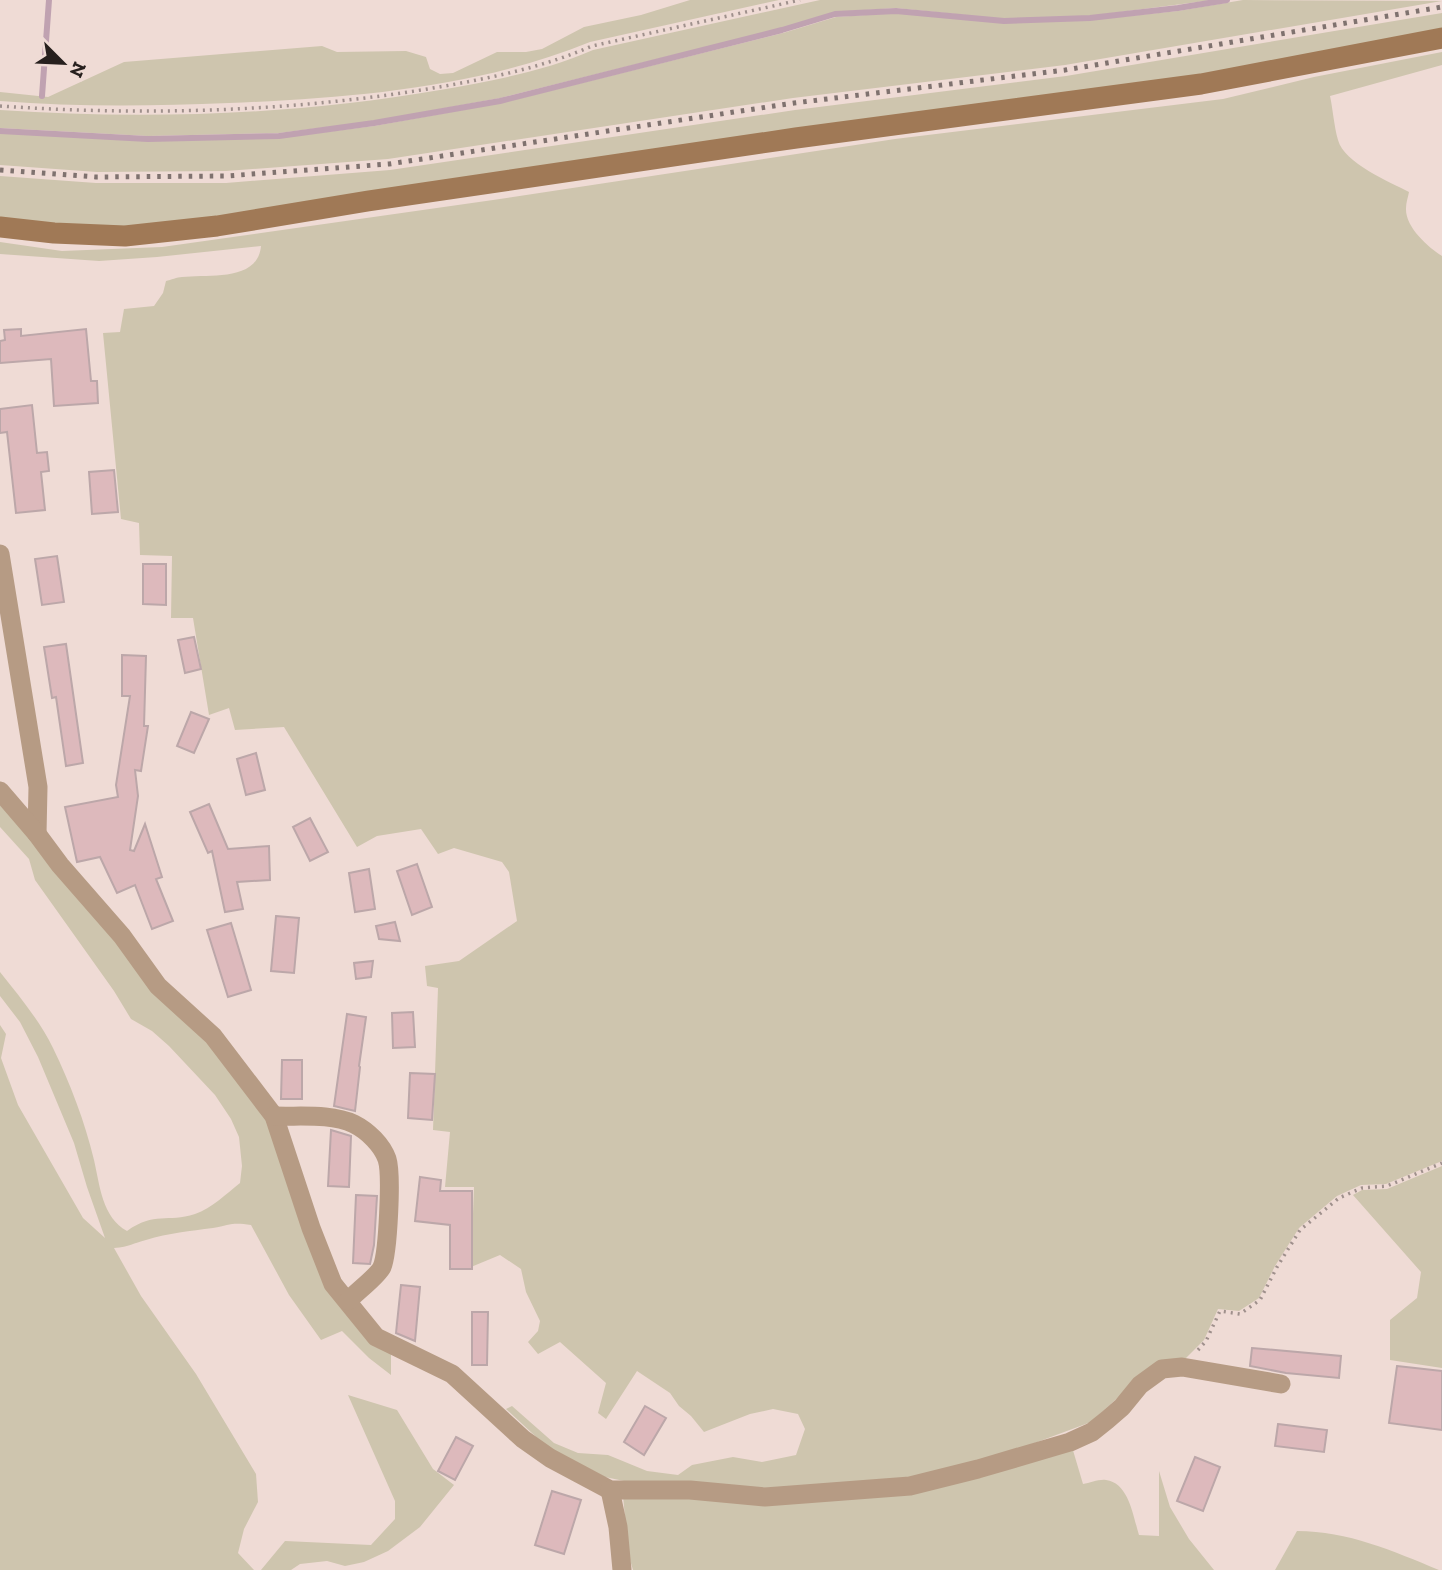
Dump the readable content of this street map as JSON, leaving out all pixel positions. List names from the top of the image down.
{
  "north": "bottom right"
}
